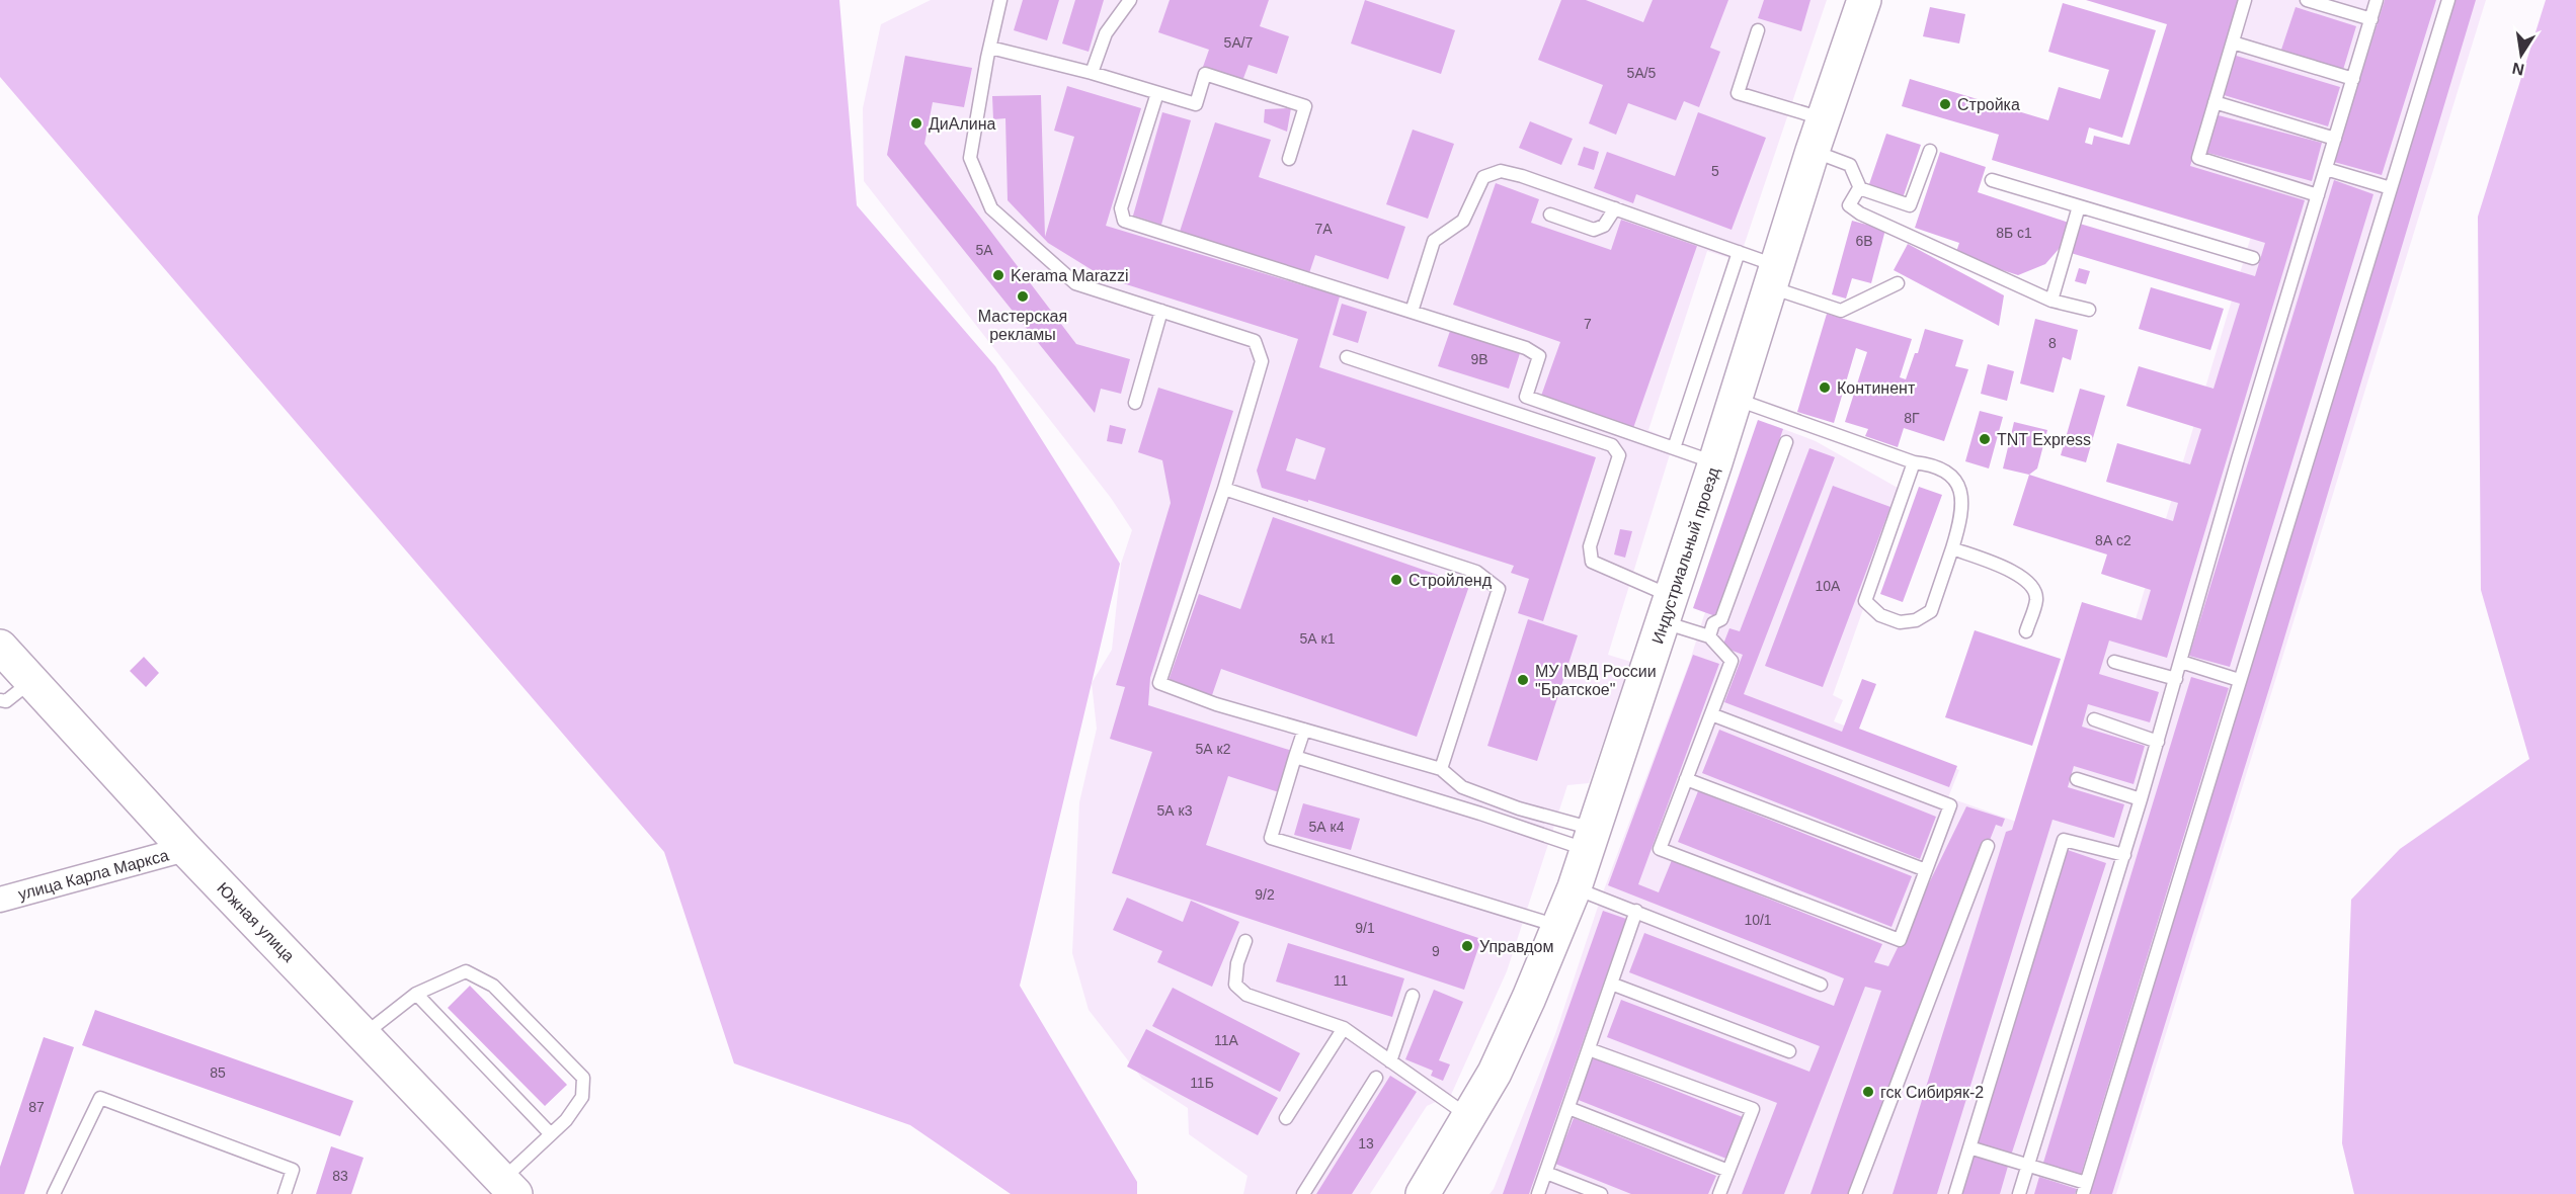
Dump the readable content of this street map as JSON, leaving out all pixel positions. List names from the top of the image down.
{
  "streets": {
    "street": ["Индустриальный проезд", "улица Карла Маркса", "Южная улица"]
  },
  "crossings": [
    ["улица Карла Маркса", "Южная улица"]
  ],
  "places": [
    "Стройка",
    "ДиАлина",
    "Kerama Marazzi",
    "Мастерская рекламы",
    "Континент",
    "TNT Express",
    "Стройленд",
    "МУ МВД России \"Братское\"",
    "Управдом",
    "гск Сибиряк-2"
  ],
  "house_numbers": [
    "5А/7",
    "5А/5",
    "5",
    "7А",
    "8Б с1",
    "6В",
    "5А",
    "7",
    "8",
    "9В",
    "8Г",
    "8А с2",
    "10А",
    "5А к1",
    "5А к2",
    "5А к3",
    "5А к4",
    "9/2",
    "10/1",
    "9/1",
    "9",
    "11",
    "11А",
    "85",
    "11Б",
    "87",
    "13",
    "83"
  ],
  "north": "bottom"
}
